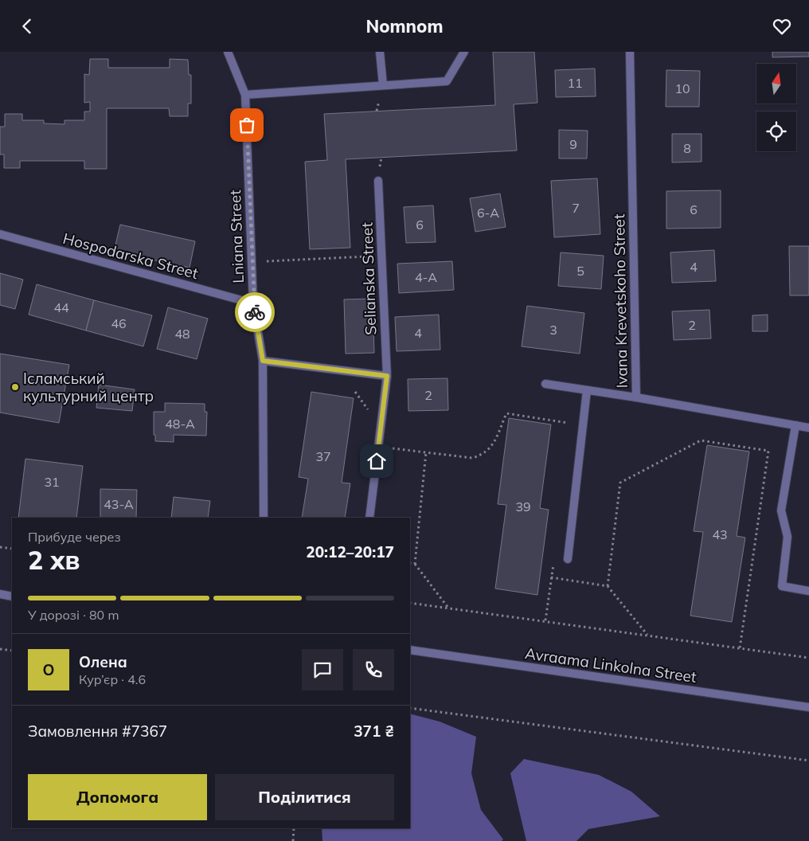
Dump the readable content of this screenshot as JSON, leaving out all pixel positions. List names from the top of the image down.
{
  "streets": {
    "street": [
      "Lniana Street",
      "Hospodarska Street",
      "Selianska Street",
      "Ivana Krevetskoho Street",
      "Avraama Linkolna Street"
    ]
  },
  "crossings": [
    ["Lniana Street", "Hospodarska Street"]
  ],
  "places": ["Ісламський культурний центр"],
  "house_numbers": [
    "11",
    "10",
    "9",
    "8",
    "7",
    "6",
    "6-А",
    "6",
    "4",
    "5",
    "4-А",
    "44",
    "46",
    "2",
    "3",
    "4",
    "48",
    "2",
    "48-А",
    "37",
    "31",
    "43-А",
    "39",
    "43"
  ],
  "north": "top",
  "page": {
    "header": "Nomnom",
    "heading": ["2 хв", "Прибуде через", "20:12–20:17"],
    "panel": [
      "Олена",
      "Кур’єр · 4.6",
      "Замовлення #7367",
      "371 ₴"
    ],
    "bar": "У дорозі · 80 m",
    "round": "О",
    "buttons": ["Допомога", "Поділитися"]
  }
}
